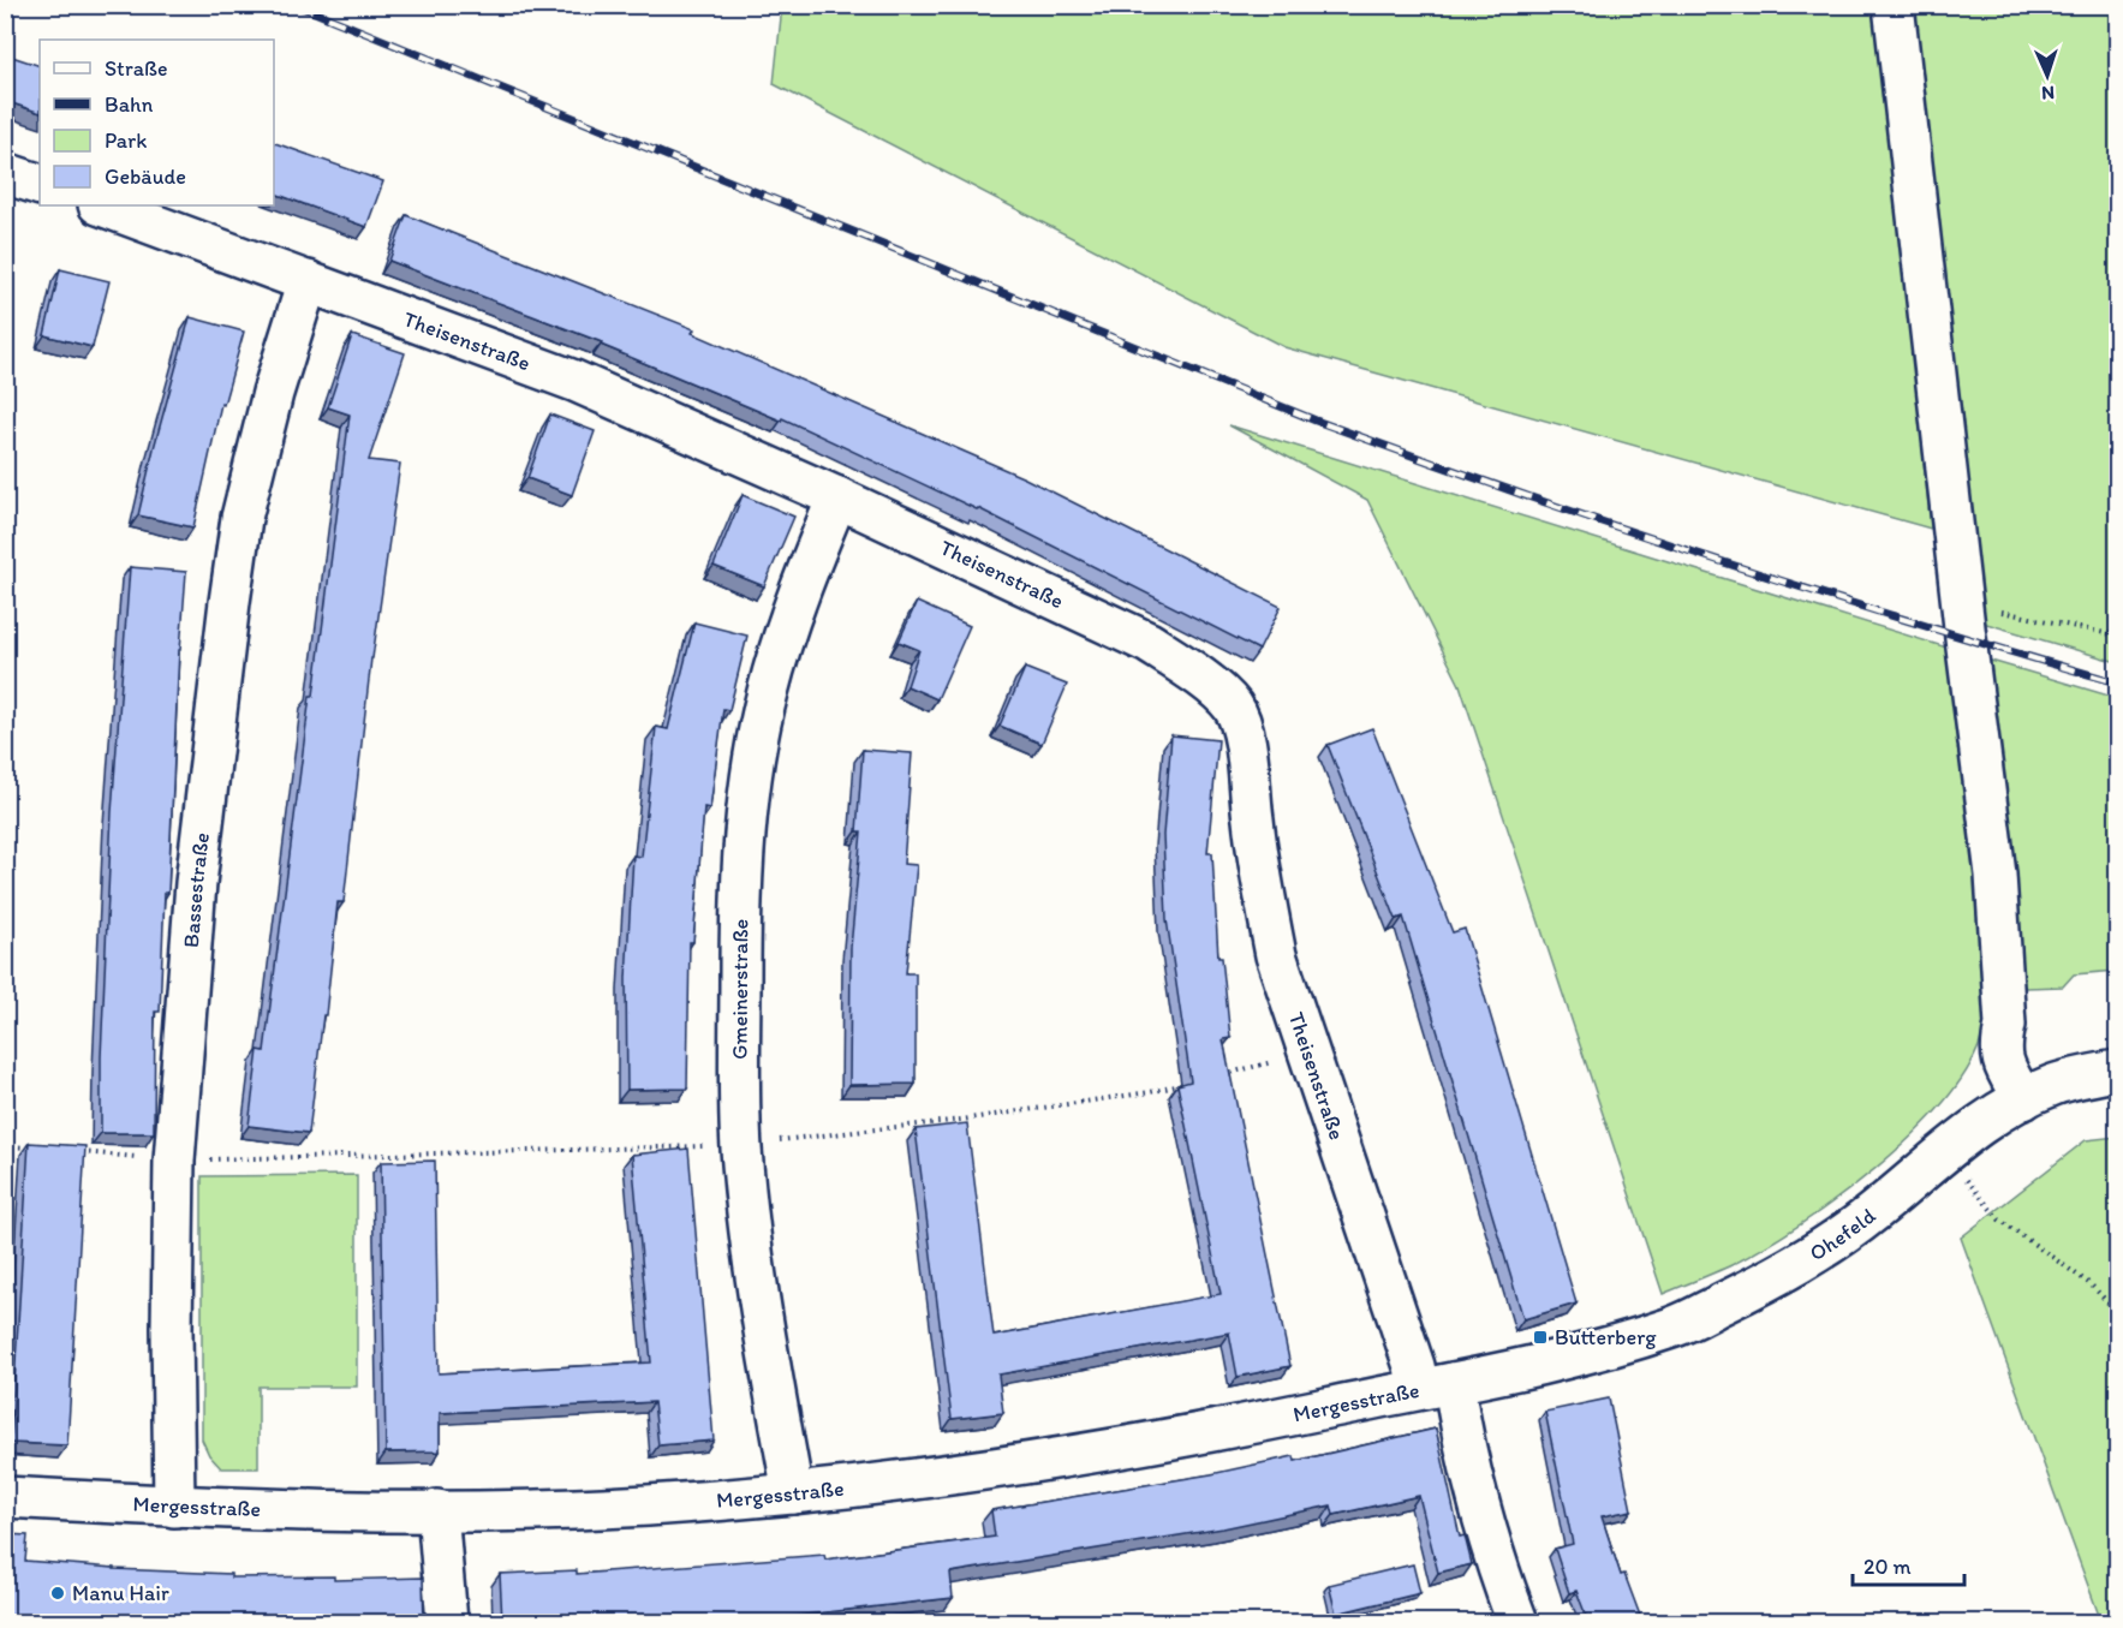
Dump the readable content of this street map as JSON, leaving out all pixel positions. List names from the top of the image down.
{
  "streets": {
    "street": [
      "Theisenstraße",
      "Bassestraße",
      "Gmeinerstraße",
      "Ohefeld",
      "Mergesstraße"
    ]
  },
  "crossings": [
    ["Theisenstraße", "Bassestraße"],
    ["Theisenstraße", "Gmeinerstraße"],
    ["Theisenstraße", "Mergesstraße"],
    ["Bassestraße", "Mergesstraße"],
    ["Gmeinerstraße", "Mergesstraße"],
    ["Ohefeld", "Mergesstraße"]
  ],
  "places": {
    "transit": ["Butterberg"],
    "other": ["Manu Hair"]
  },
  "legend": [
    "Straße",
    "Bahn",
    "Park",
    "Gebäude"
  ],
  "scale_bar": "20 m",
  "north": "bottom"
}
